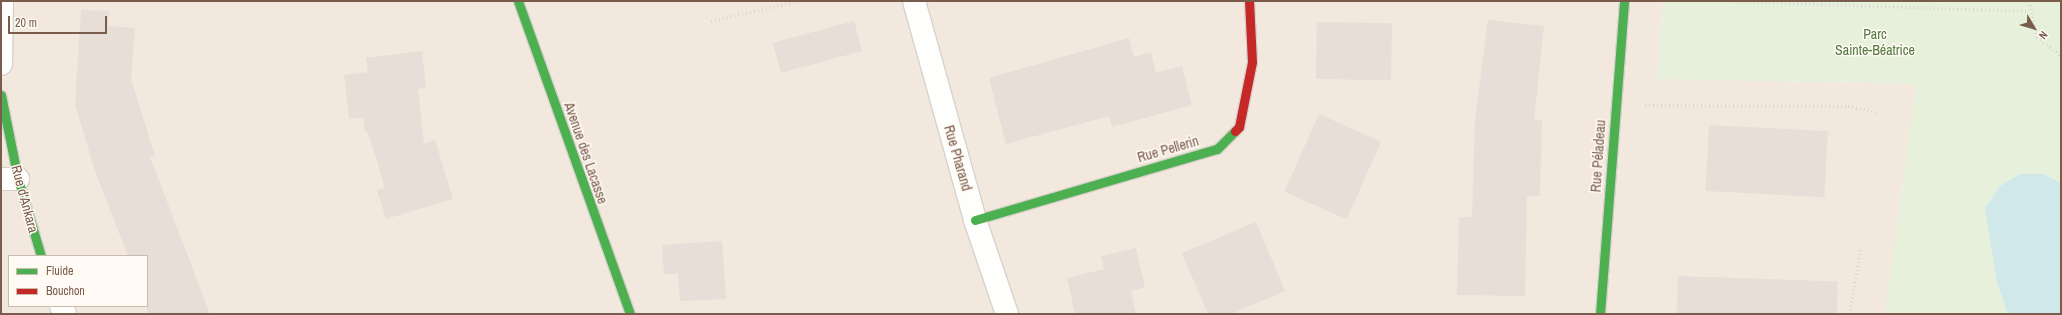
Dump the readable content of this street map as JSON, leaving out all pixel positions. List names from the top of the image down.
{
  "streets": {
    "street": [
      "Rue Pellerin",
      "Avenue des Lacasse",
      "Rue Péladeau",
      "Rue Pharand",
      "Rue d'Ankara"
    ]
  },
  "crossings": [
    ["Rue Pellerin", "Rue Pharand"]
  ],
  "parks": ["Parc Sainte-Béatrice"],
  "legend": ["Fluide", "Bouchon"],
  "scale_bar": "20 m",
  "north": "bottom right"
}
